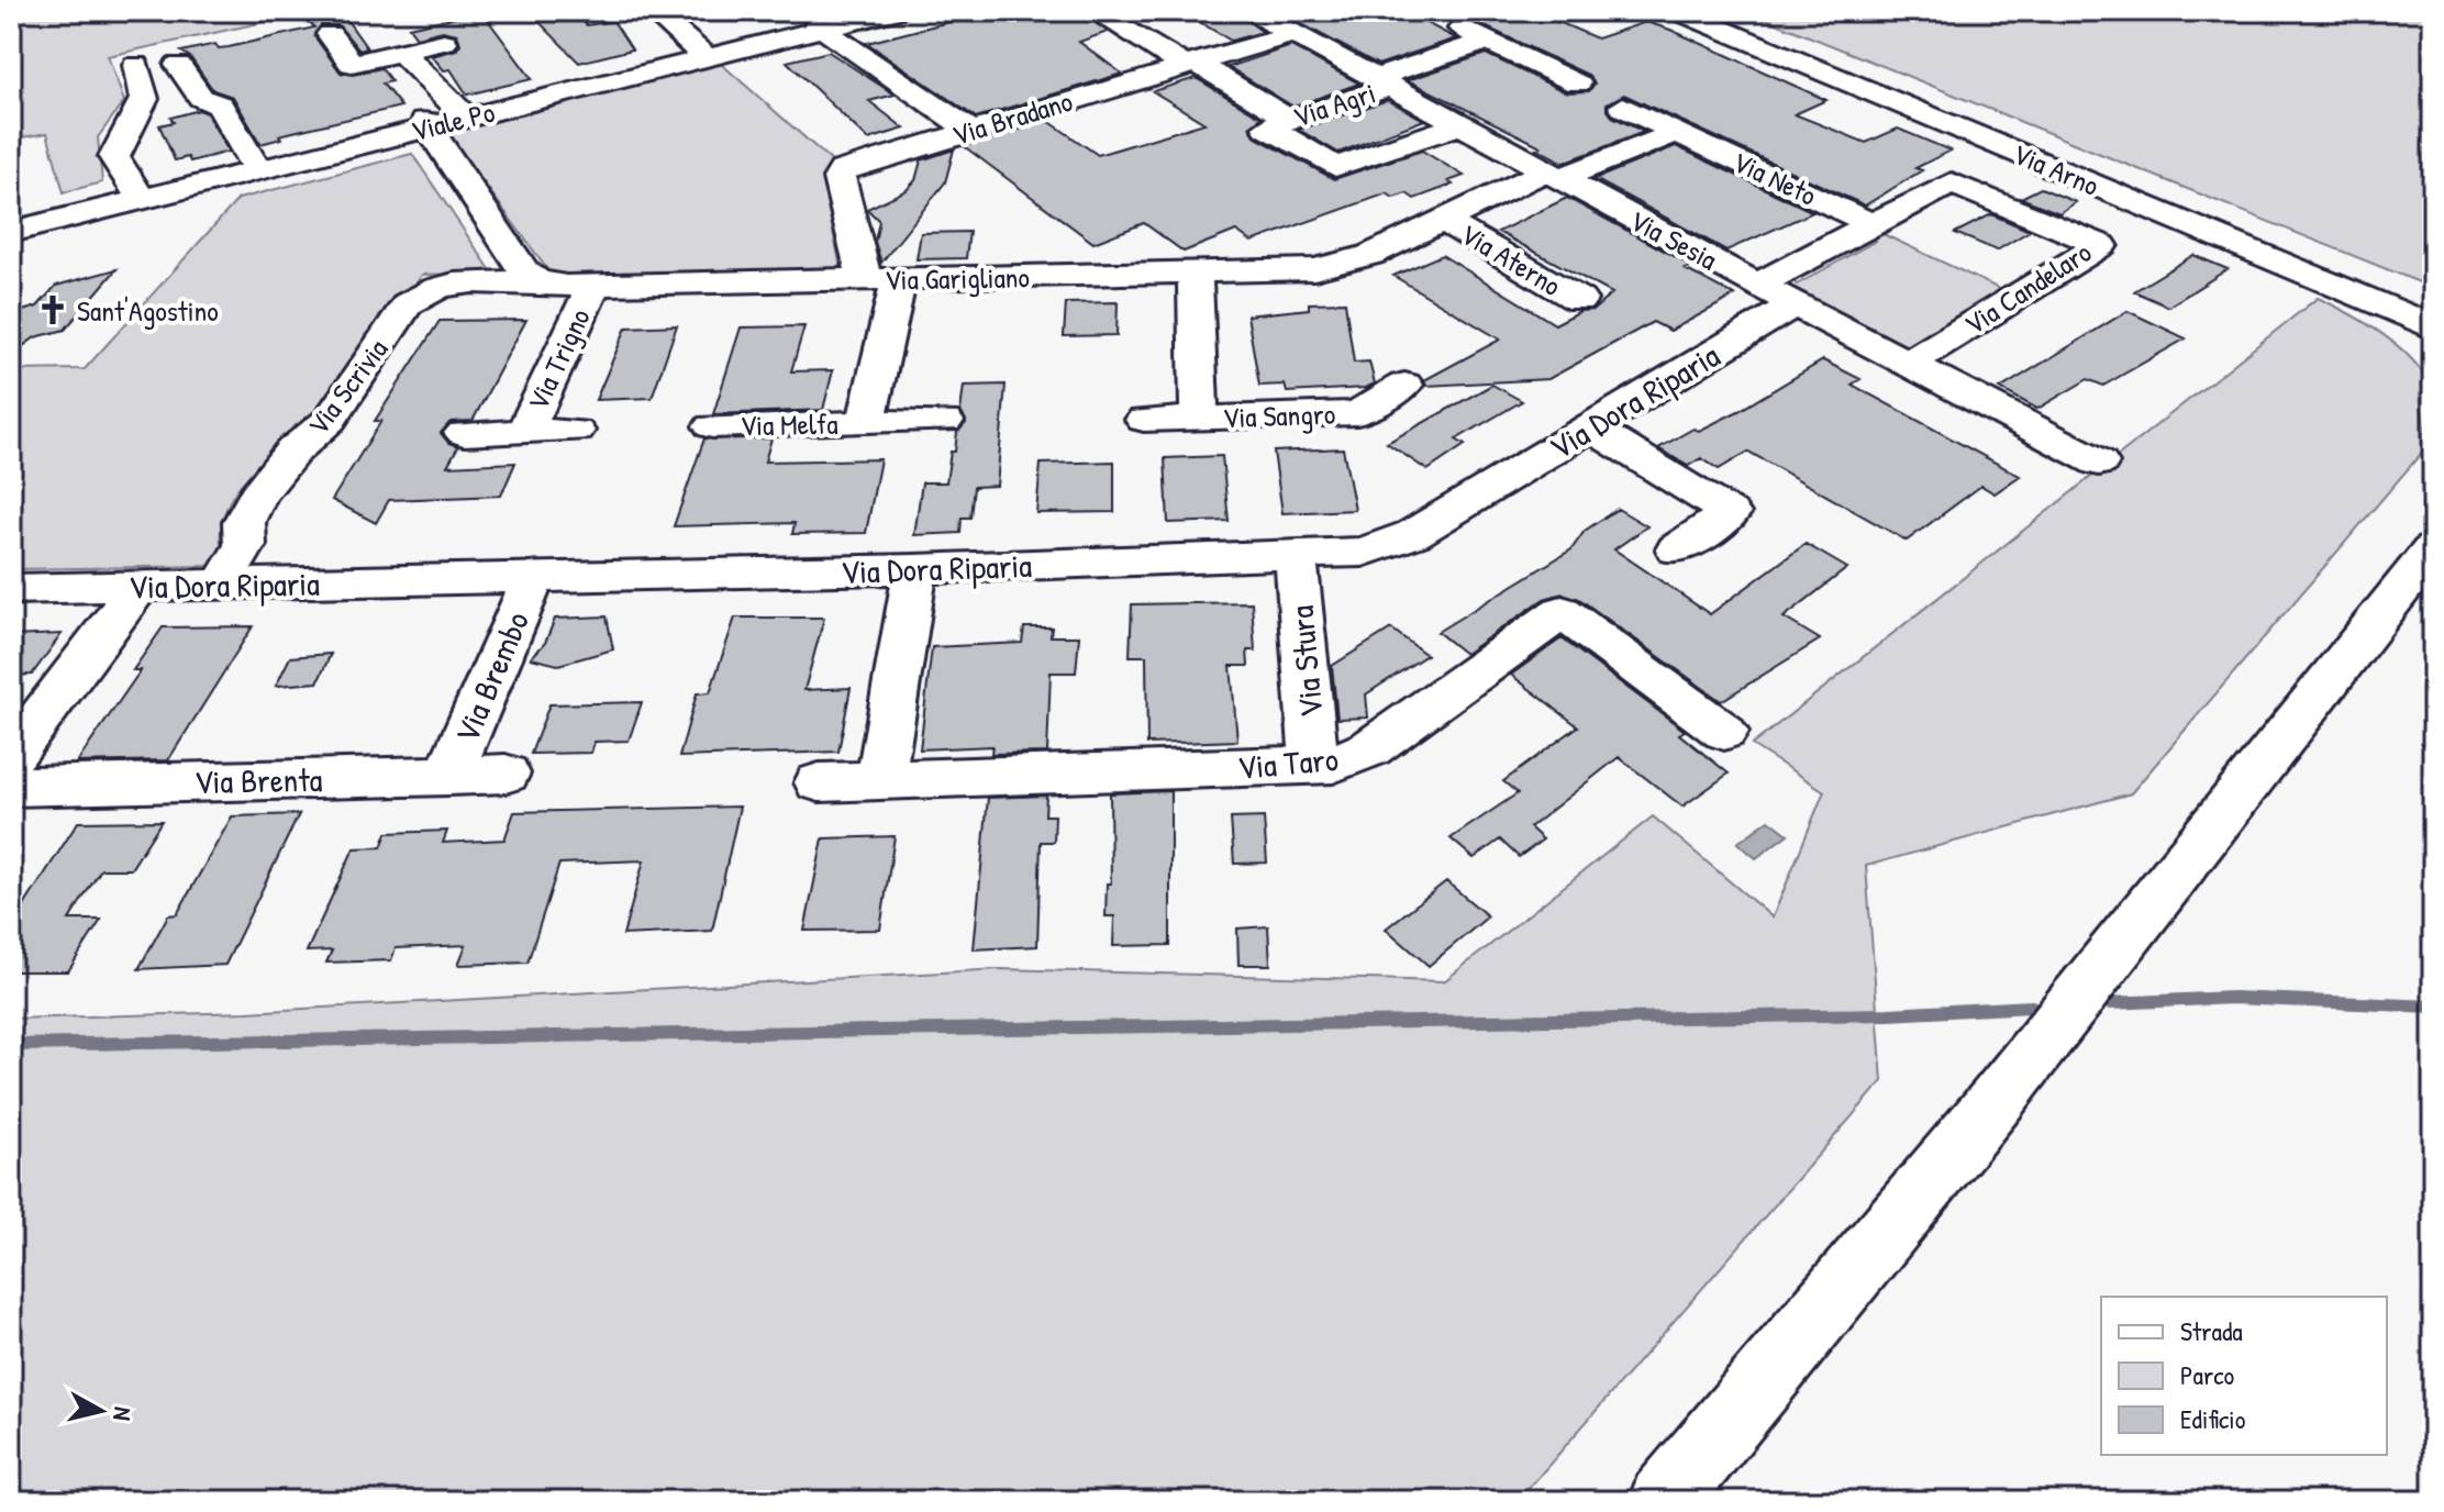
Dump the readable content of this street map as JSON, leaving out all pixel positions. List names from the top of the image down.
{
  "streets": {
    "street": [
      "Via Agri",
      "Via Bradano",
      "Viale Po",
      "Via Arno",
      "Via Neto",
      "Via Sesia",
      "Via Aterno",
      "Via Garigliano",
      "Via Candelaro",
      "Via Trigno",
      "Via Scrivia",
      "Via Dora Riparia",
      "Via Sangro",
      "Via Melfa",
      "Via Stura",
      "Via Brembo",
      "Via Taro",
      "Via Brenta"
    ]
  },
  "crossings": [
    ["Via Agri", "Via Sesia"],
    ["Via Bradano", "Via Sesia"],
    ["Via Bradano", "Via Garigliano"],
    ["Via Bradano", "Via Melfa"],
    ["Via Neto", "Via Candelaro"],
    ["Via Sesia", "Via Garigliano"],
    ["Via Sesia", "Via Candelaro"],
    ["Via Sesia", "Via Dora Riparia"],
    ["Via Aterno", "Via Garigliano"],
    ["Via Garigliano", "Via Trigno"],
    ["Via Garigliano", "Via Scrivia"],
    ["Via Garigliano", "Via Sangro"],
    ["Via Garigliano", "Via Melfa"],
    ["Via Scrivia", "Via Dora Riparia"],
    ["Via Dora Riparia", "Via Stura"],
    ["Via Dora Riparia", "Via Brembo"],
    ["Via Stura", "Via Taro"],
    ["Via Brembo", "Via Brenta"]
  ],
  "places": {
    "church": ["Sant'Agostino"]
  },
  "legend": ["Strada", "Parco", "Edificio"],
  "north": "right"
}
